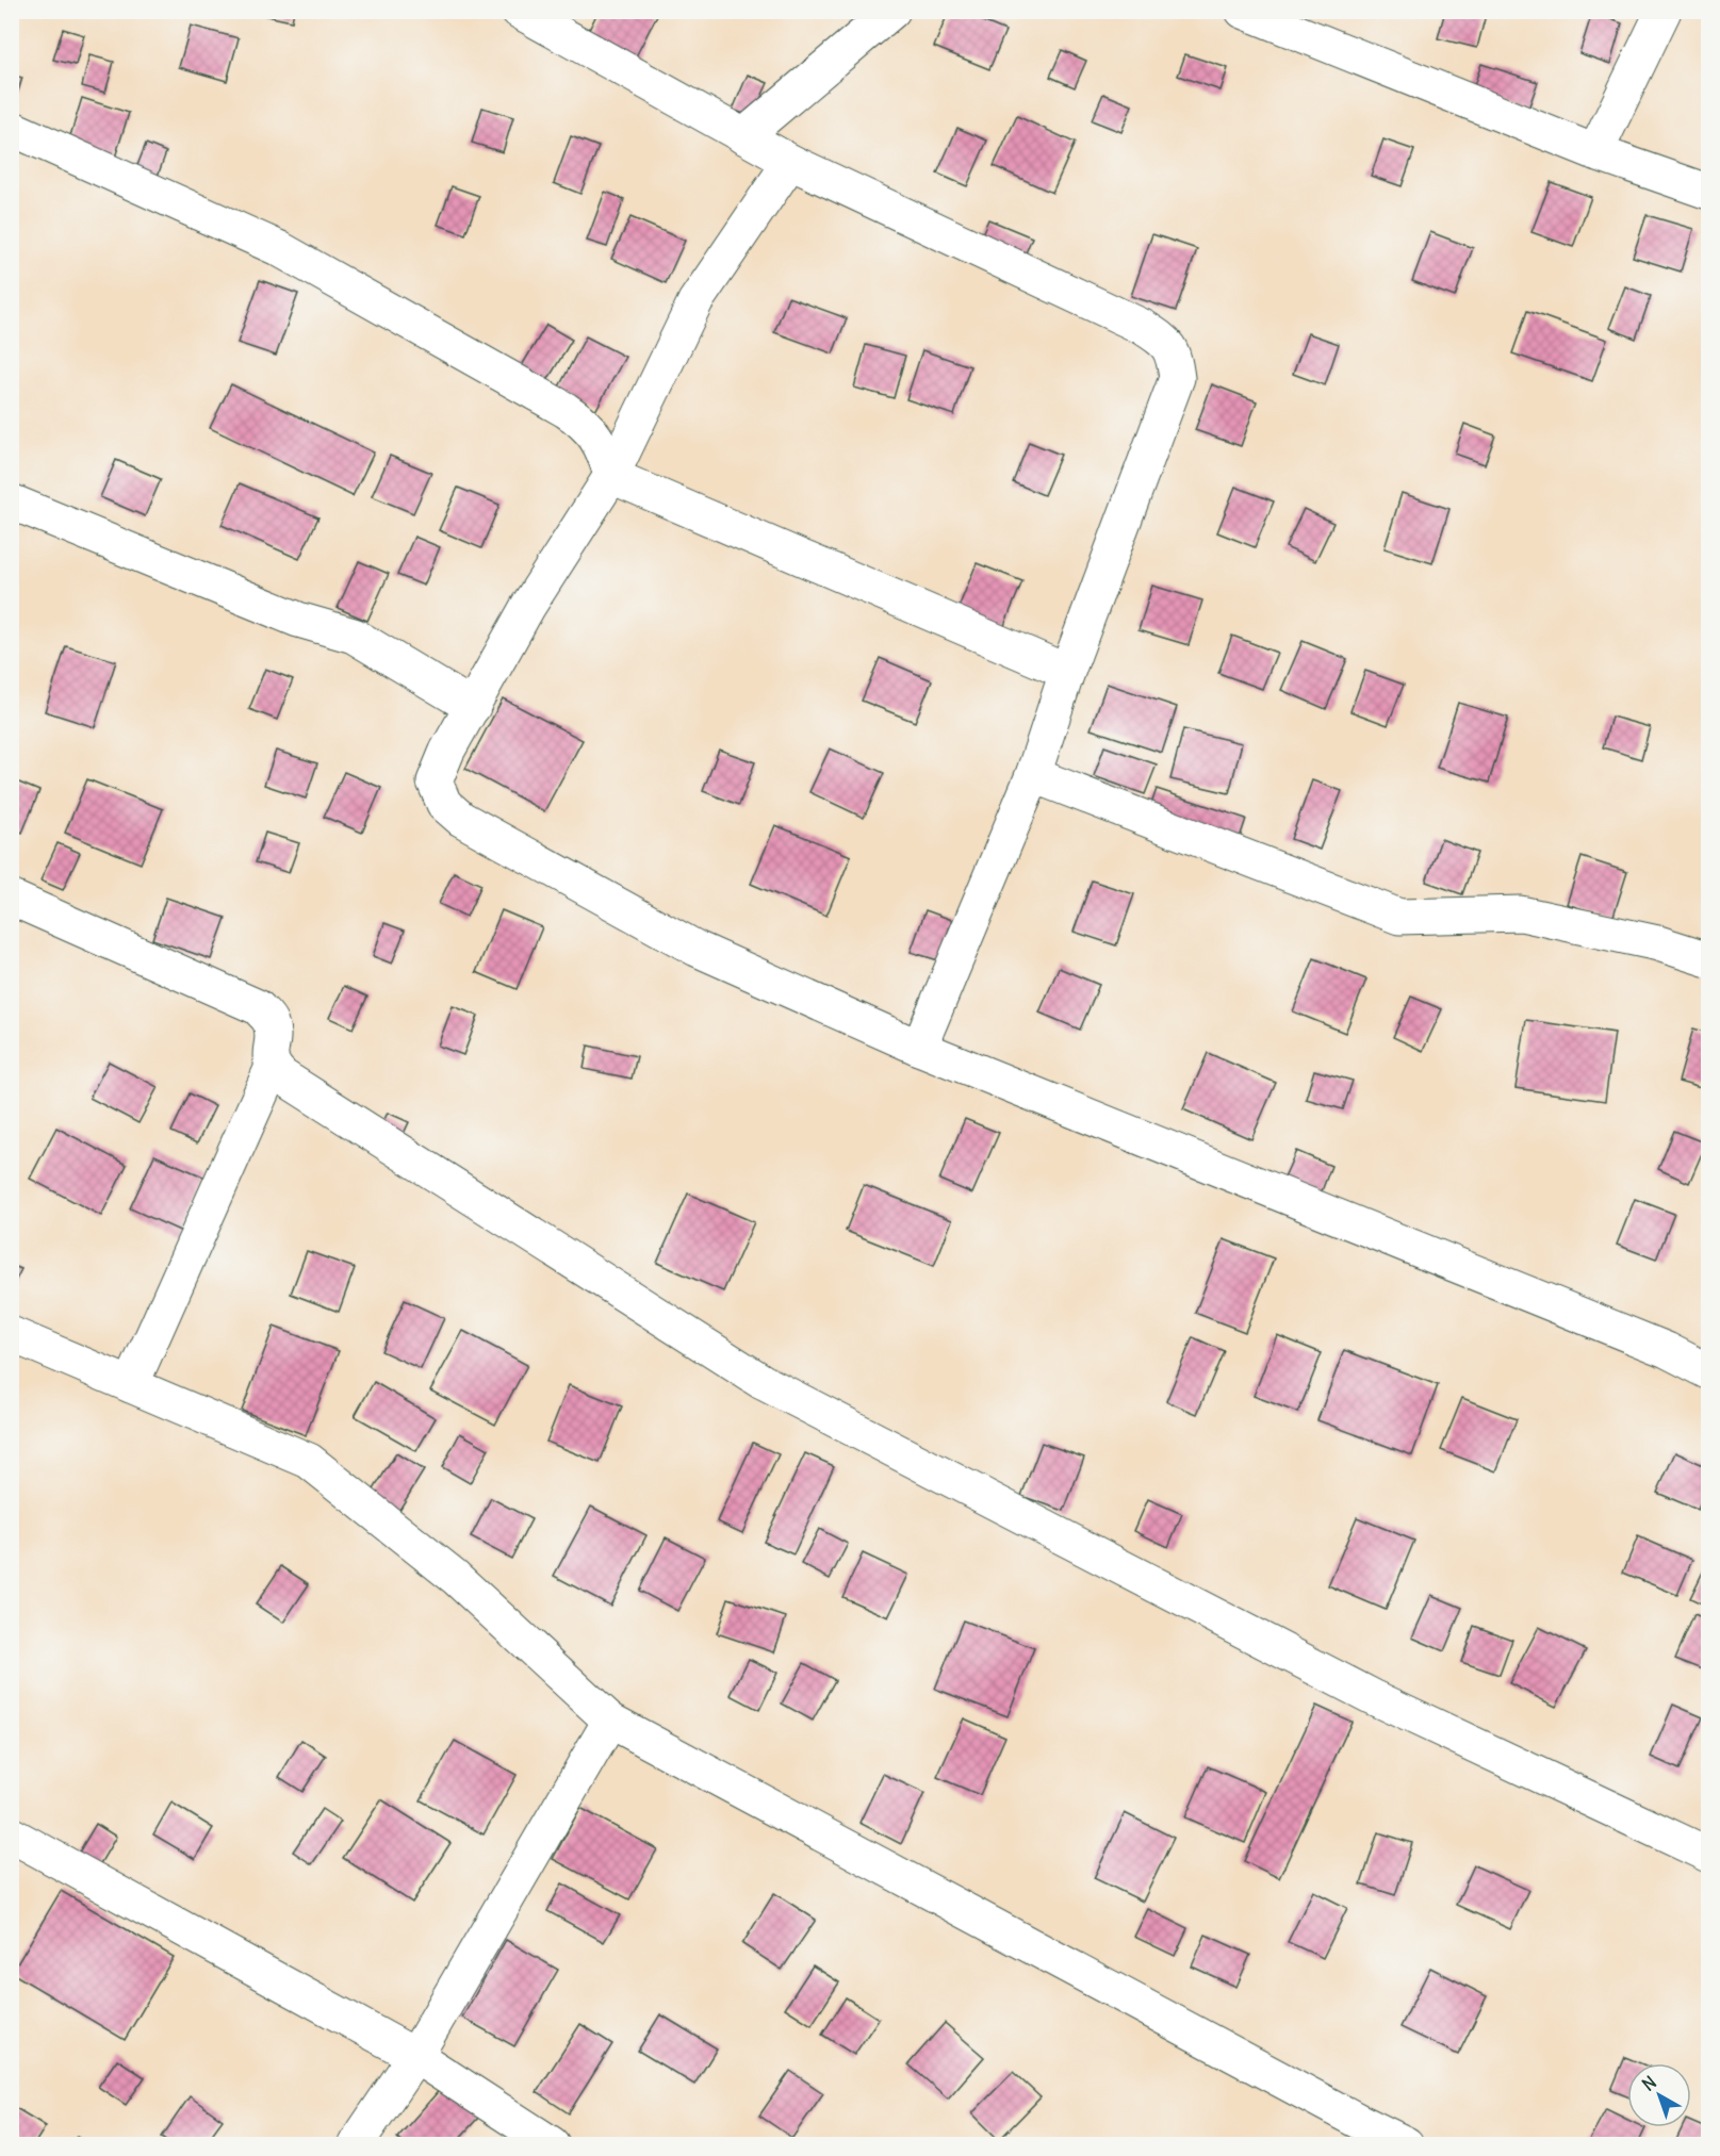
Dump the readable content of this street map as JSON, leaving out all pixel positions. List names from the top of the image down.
{
  "north": "top left"
}
